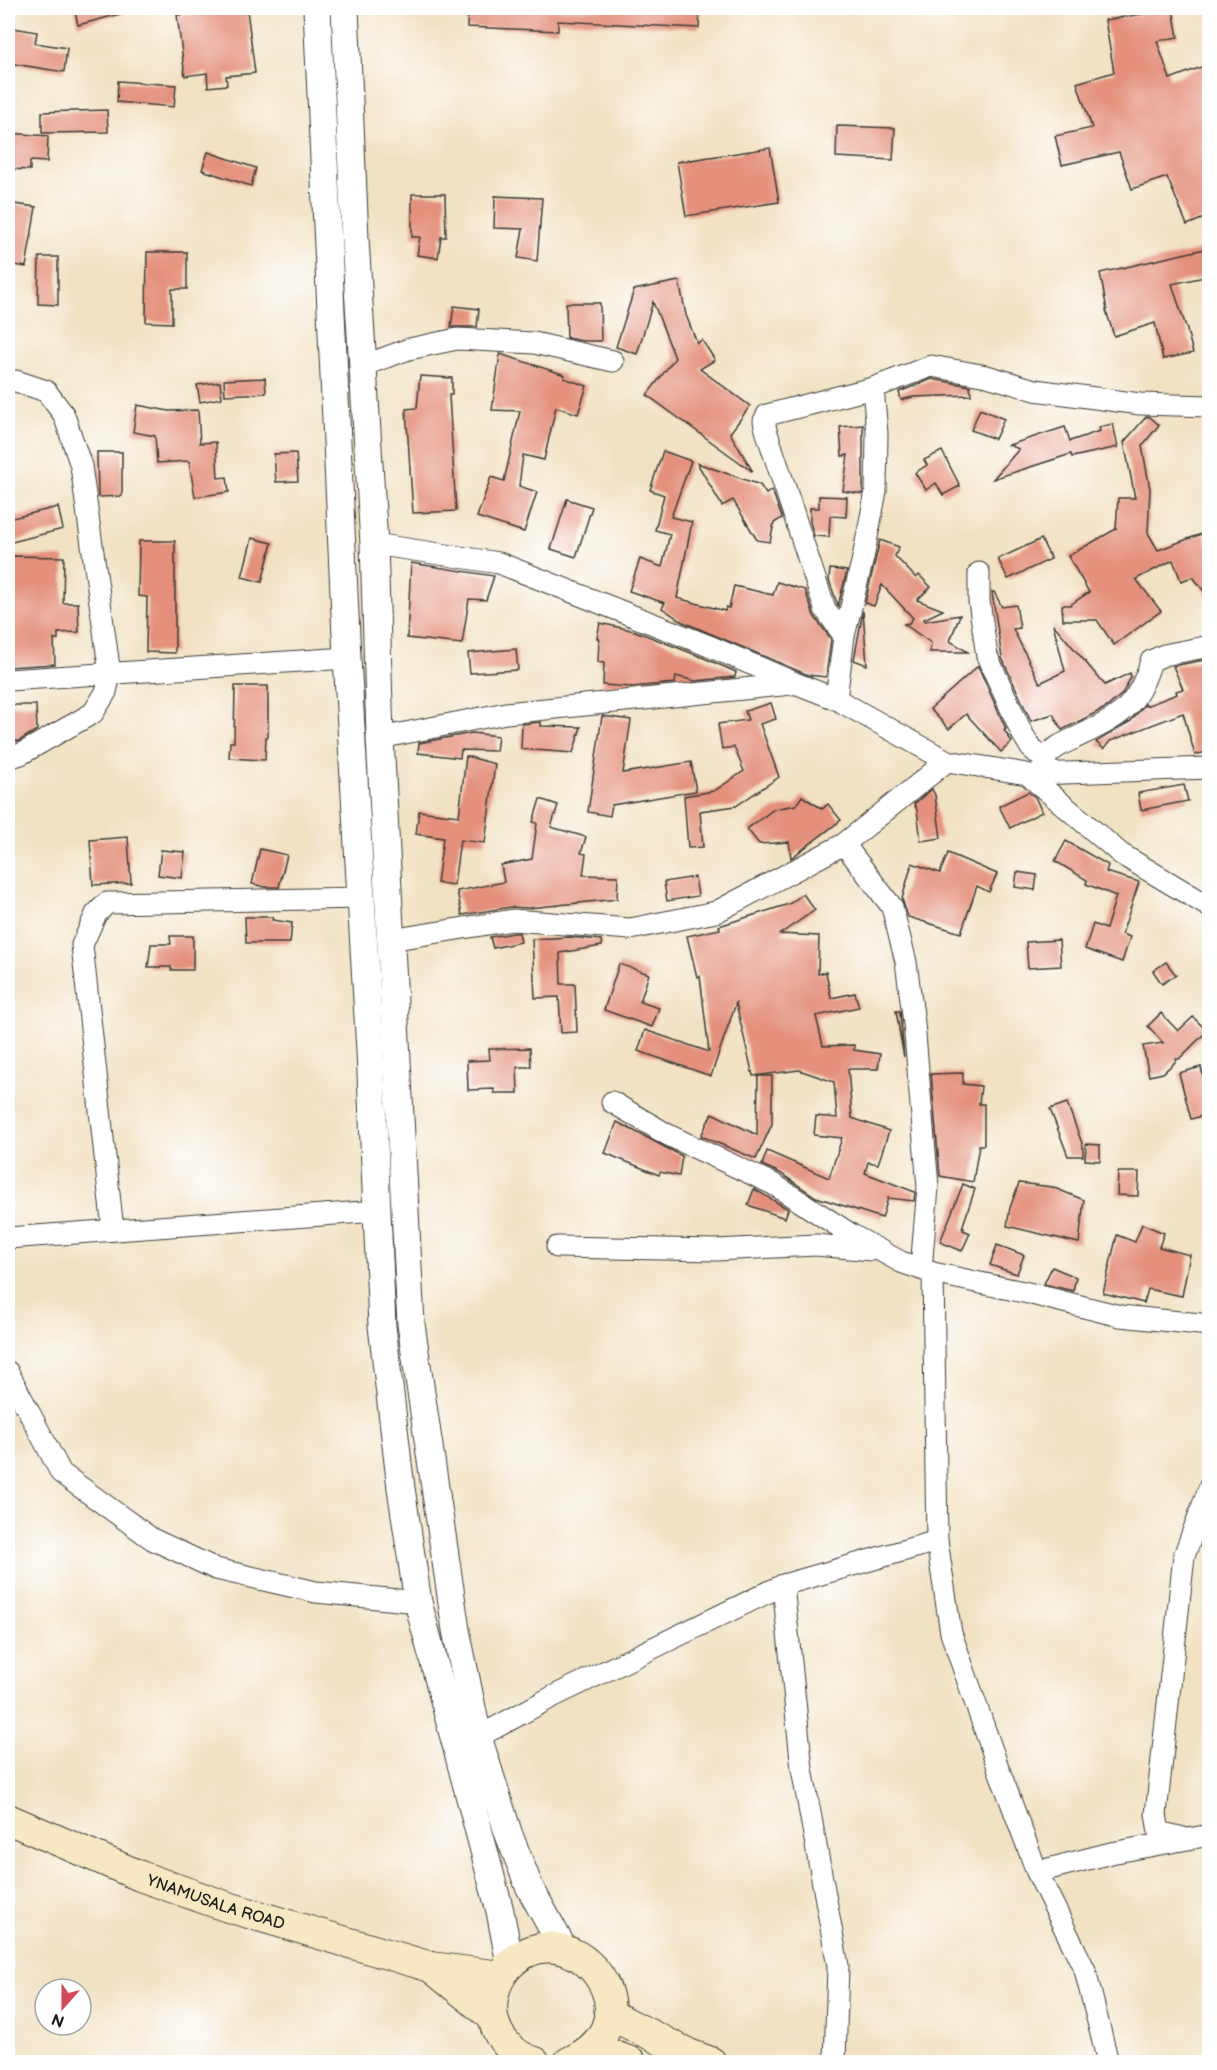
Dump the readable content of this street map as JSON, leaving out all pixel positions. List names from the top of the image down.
{
  "streets": {
    "main road": ["YNAMUSALA ROAD"]
  },
  "north": "bottom"
}
